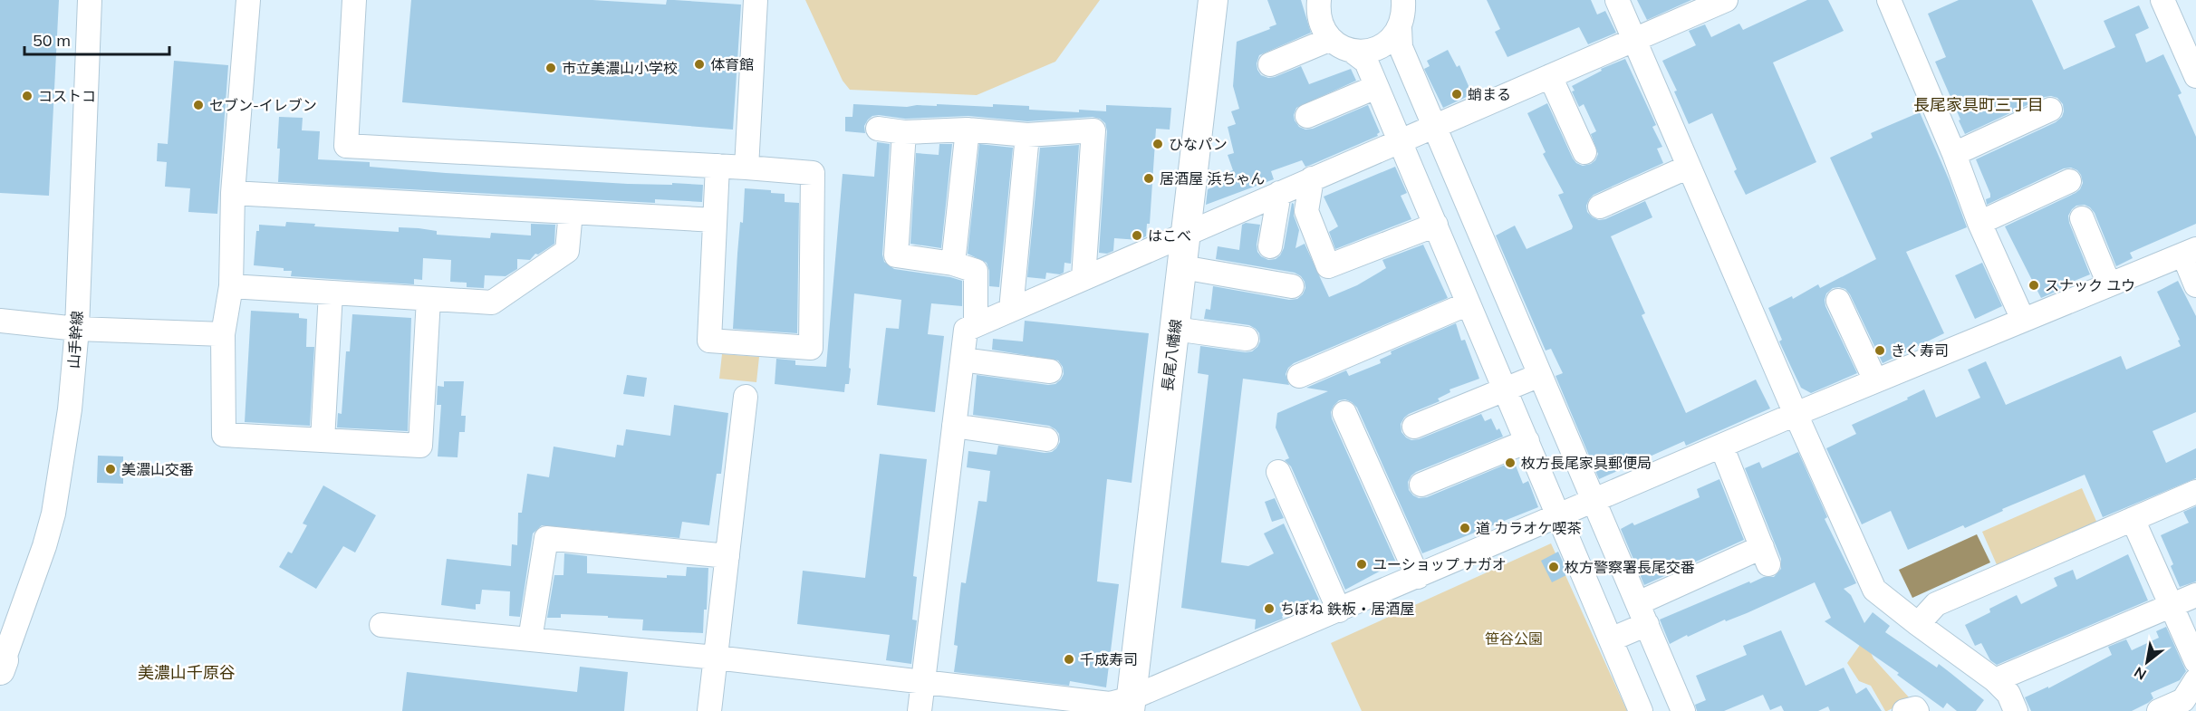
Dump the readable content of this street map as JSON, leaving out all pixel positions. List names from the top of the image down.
{
  "streets": {
    "main road": ["長尾八幡線"],
    "street": ["山手幹線"]
  },
  "districts": ["長尾家具町三丁目", "美濃山千原谷"],
  "parks": ["笹谷公園"],
  "places": [
    "体育館",
    "市立美濃山小学校",
    "蛸まる",
    "コストコ",
    "セブン-イレブン",
    "ひなパン",
    "居酒屋 浜ちゃん",
    "はこべ",
    "スナック ユウ",
    "きく寿司",
    "枚方長尾家具郵便局",
    "美濃山交番",
    "道 カラオケ喫茶",
    "ユーショップ ナガオ",
    "枚方警察署長尾交番",
    "ちぼね 鉄板・居酒屋",
    "千成寿司"
  ],
  "scale_bar": "50 m",
  "north": "bottom left"
}
